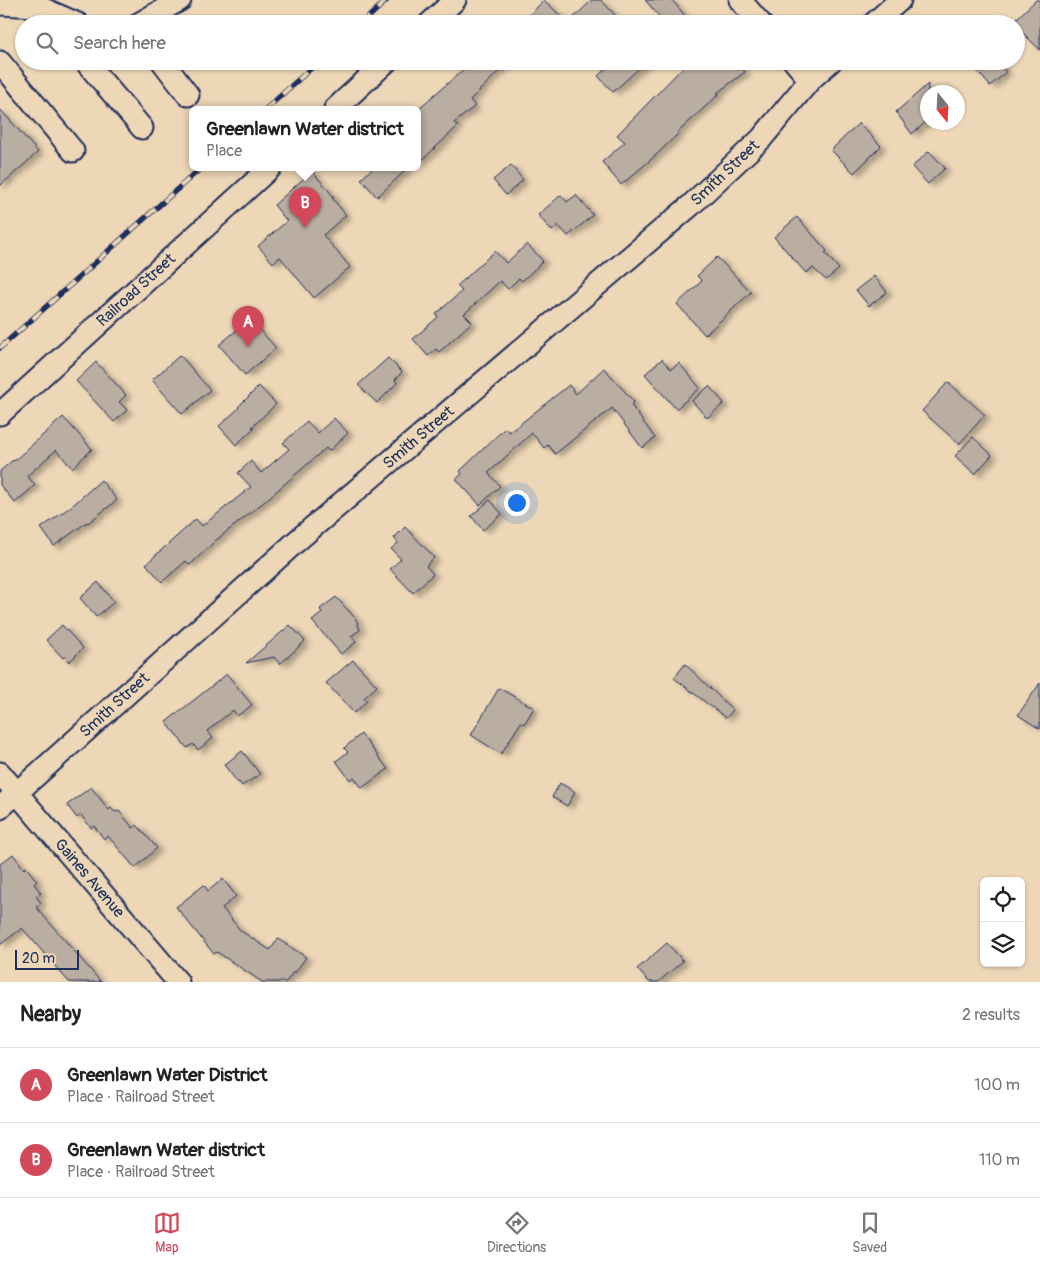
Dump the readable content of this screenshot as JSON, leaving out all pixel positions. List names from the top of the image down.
{
  "streets": {
    "street": ["Smith Street", "Railroad Street", "Gaines Avenue"]
  },
  "crossings": [
    ["Smith Street", "Gaines Avenue"]
  ],
  "scale_bar": "20 m",
  "north": "bottom",
  "page": {
    "search": "Search here",
    "popup": ["Greenlawn Water district", "Place"],
    "pins": ["B", "A"],
    "scale": "20 m",
    "heading": ["Nearby", "2 results"],
    "list": [
      {
        "mark": "A",
        "name": "Greenlawn Water District",
        "note": "Place · Railroad Street",
        "value": "100 m"
      },
      {
        "mark": "B",
        "name": "Greenlawn Water district",
        "note": "Place · Railroad Street",
        "value": "110 m"
      }
    ],
    "nav": ["Map", "Directions", "Saved"]
  }
}
